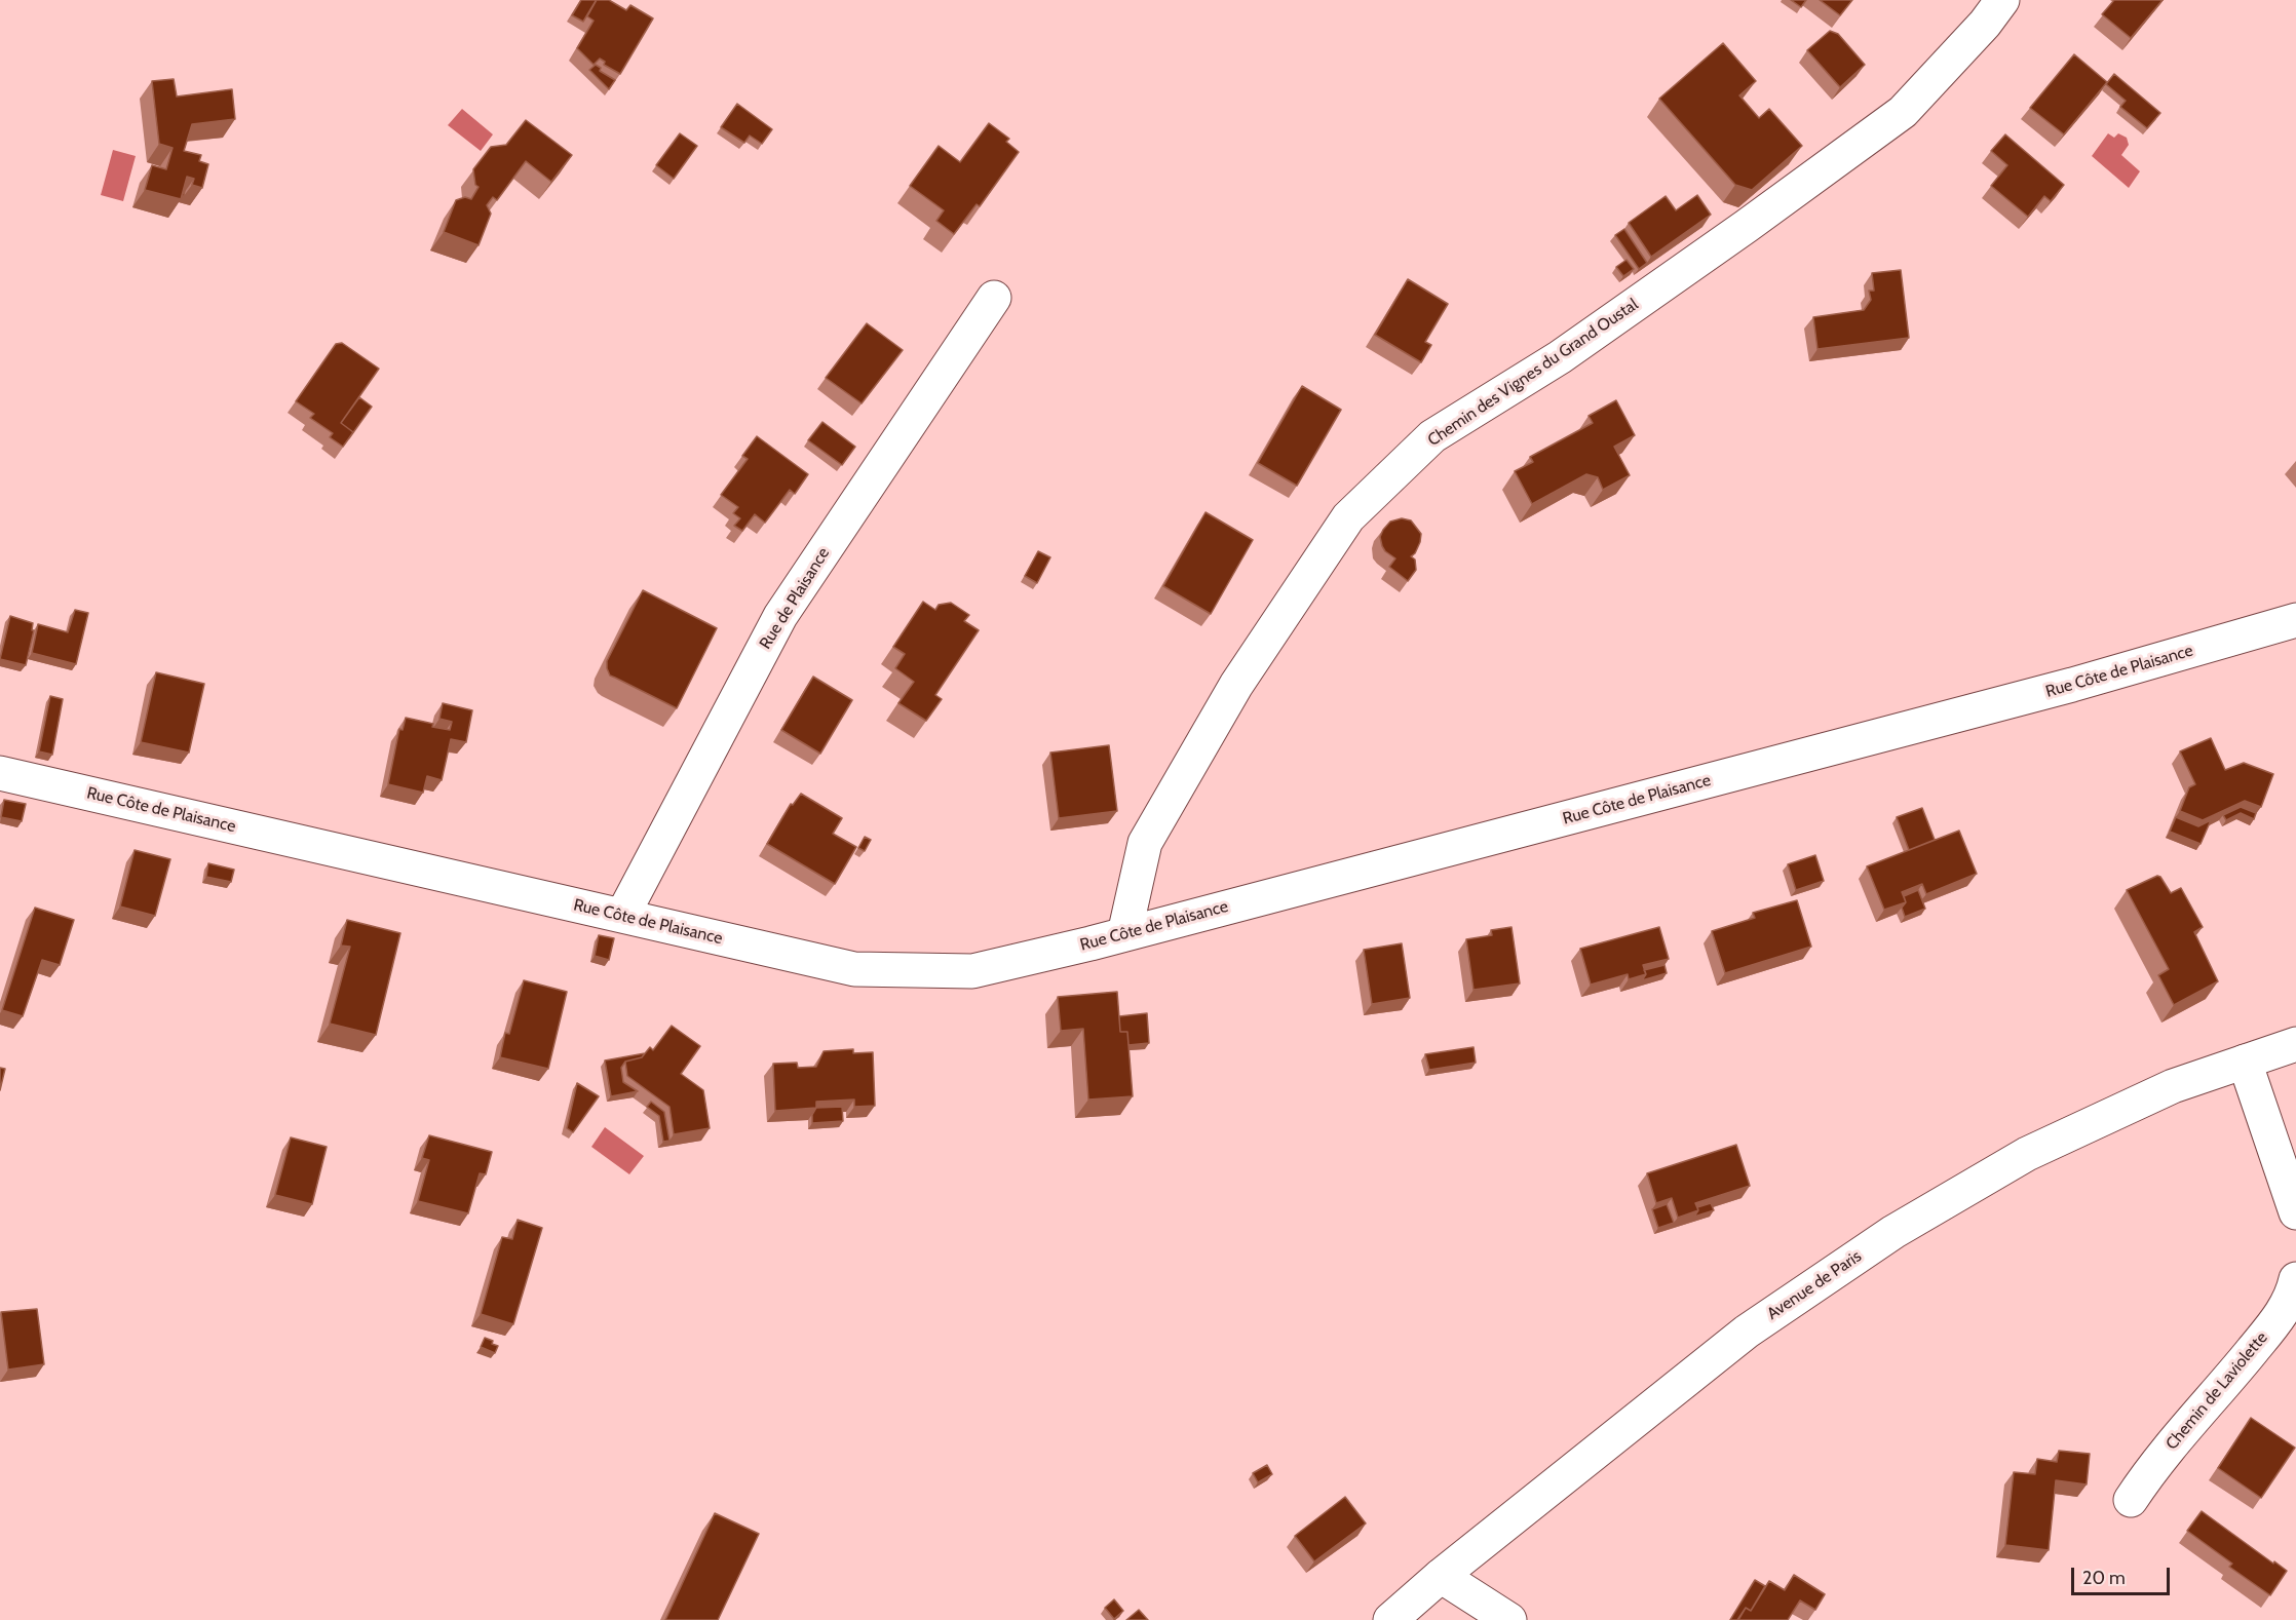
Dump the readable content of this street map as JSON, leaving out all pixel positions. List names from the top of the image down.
{
  "streets": {
    "street": [
      "Chemin des Vignes du Grand Oustal",
      "Rue de Plaisance",
      "Rue Côte de Plaisance",
      "Avenue de Paris",
      "Chemin de Laviolette"
    ]
  },
  "crossings": [
    ["Chemin des Vignes du Grand Oustal", "Rue Côte de Plaisance"],
    ["Rue de Plaisance", "Rue Côte de Plaisance"]
  ],
  "scale_bar": "20 m"
}
